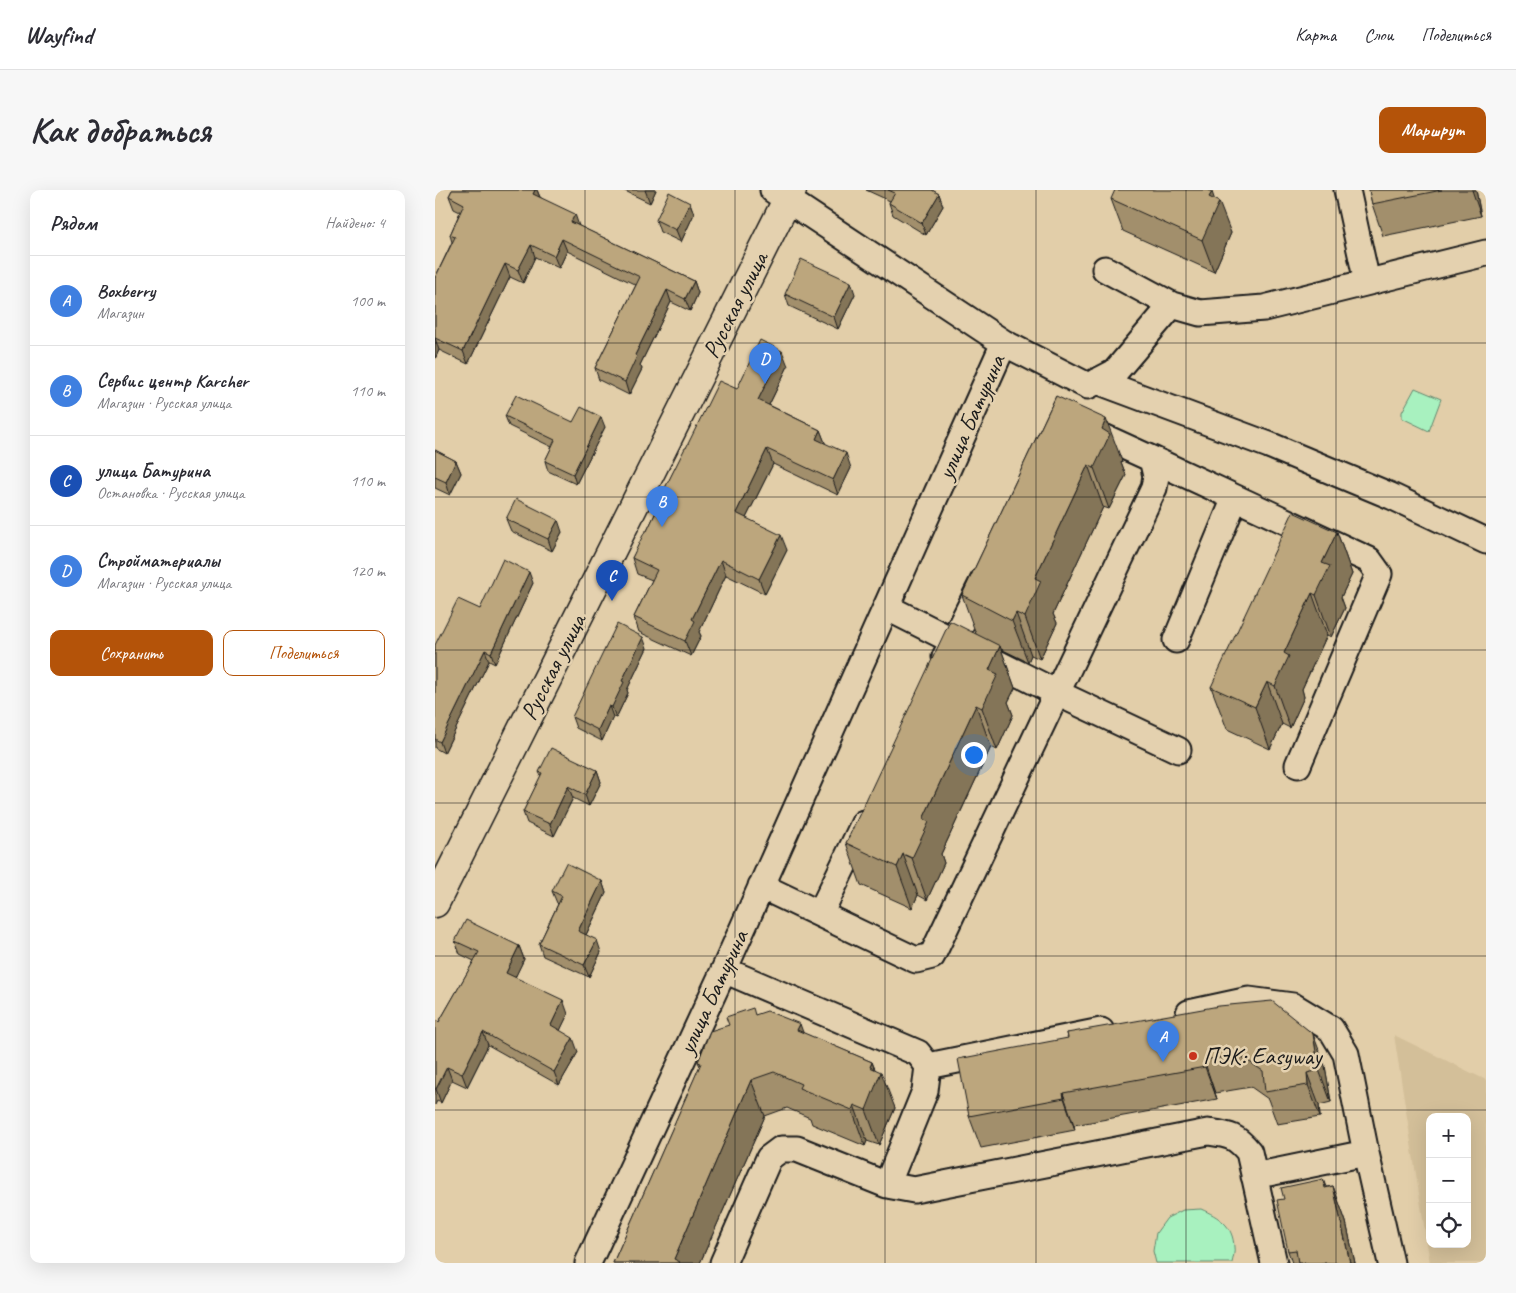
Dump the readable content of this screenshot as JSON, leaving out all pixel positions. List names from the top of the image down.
{
  "streets": {
    "main road": ["Русская улица"],
    "street": ["улица Батурина"]
  },
  "crossings": [
    ["Русская улица", "улица Батурина"]
  ],
  "places": ["ПЭК: Easyway"],
  "page": {
    "header": "Wayfind",
    "nav": ["Карта", "Слои", "Поделиться"],
    "buttons": [
      "Маршрут",
      ["Сохранить", "Поделиться"]
    ],
    "title": "Как добраться",
    "heading": ["Рядом", "Найдено: 4"],
    "list": [
      {
        "mark": "A",
        "name": "Boxberry",
        "note": "Магазин",
        "value": "100 m"
      },
      {
        "mark": "B",
        "name": "Сервис центр Karcher",
        "note": "Магазин · Русская улица",
        "value": "110 m"
      },
      {
        "mark": "C",
        "name": "улица Батурина",
        "note": "Остановка · Русская улица",
        "value": "110 m"
      },
      {
        "mark": "D",
        "name": "Стройматериалы",
        "note": "Магазин · Русская улица",
        "value": "120 m"
      }
    ],
    "pins": [
      "D",
      "B",
      "C",
      "A"
    ],
    "map_buttons": ["+", "−"]
  }
}
